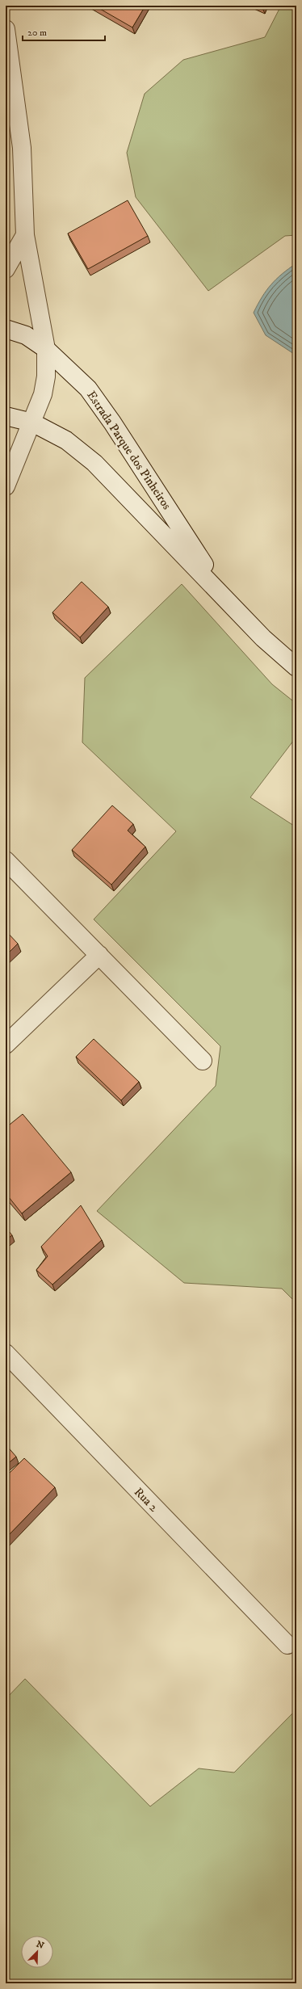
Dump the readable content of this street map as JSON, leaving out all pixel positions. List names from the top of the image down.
{
  "streets": {
    "street": ["Estrada Parque dos Pinheiros", "Rua 2"]
  },
  "scale_bar": "20 m",
  "north": "top right"
}
